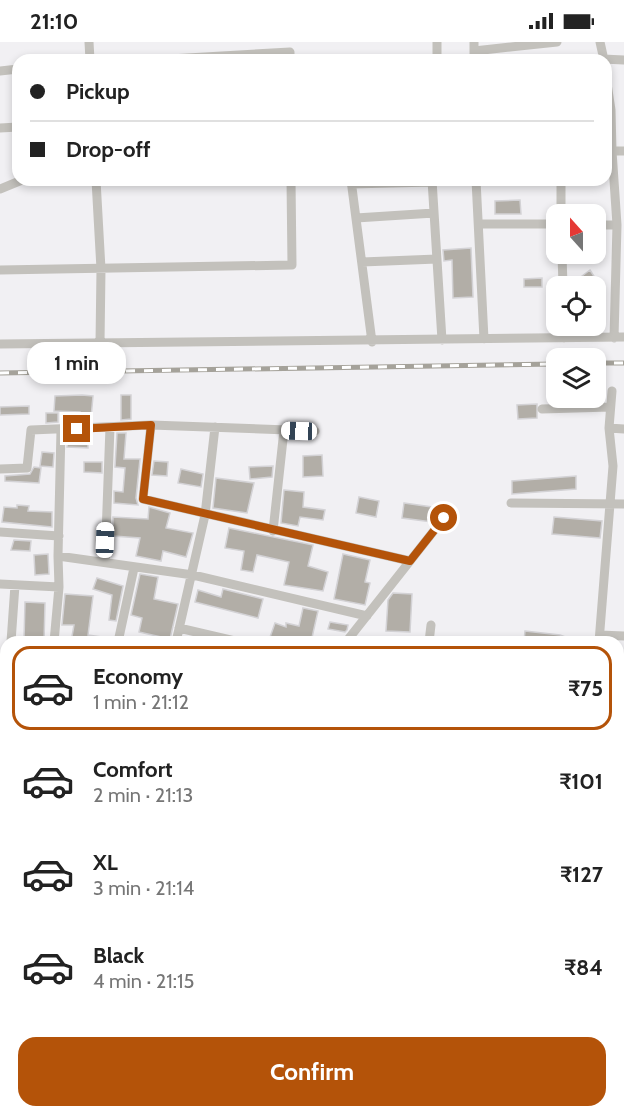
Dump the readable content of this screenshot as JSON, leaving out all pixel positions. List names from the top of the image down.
{
  "north": "top",
  "page": {
    "status": "21:10",
    "banner": ["Pickup", "Drop-off"],
    "bubble": "1 min",
    "list": [
      {
        "name": "Economy",
        "note": "1 min · 21:12",
        "value": "₹75"
      },
      {
        "name": "Comfort",
        "note": "2 min · 21:13",
        "value": "₹101"
      },
      {
        "name": "XL",
        "note": "3 min · 21:14",
        "value": "₹127"
      },
      {
        "name": "Black",
        "note": "4 min · 21:15",
        "value": "₹84"
      }
    ],
    "buttons": "Confirm"
  }
}
